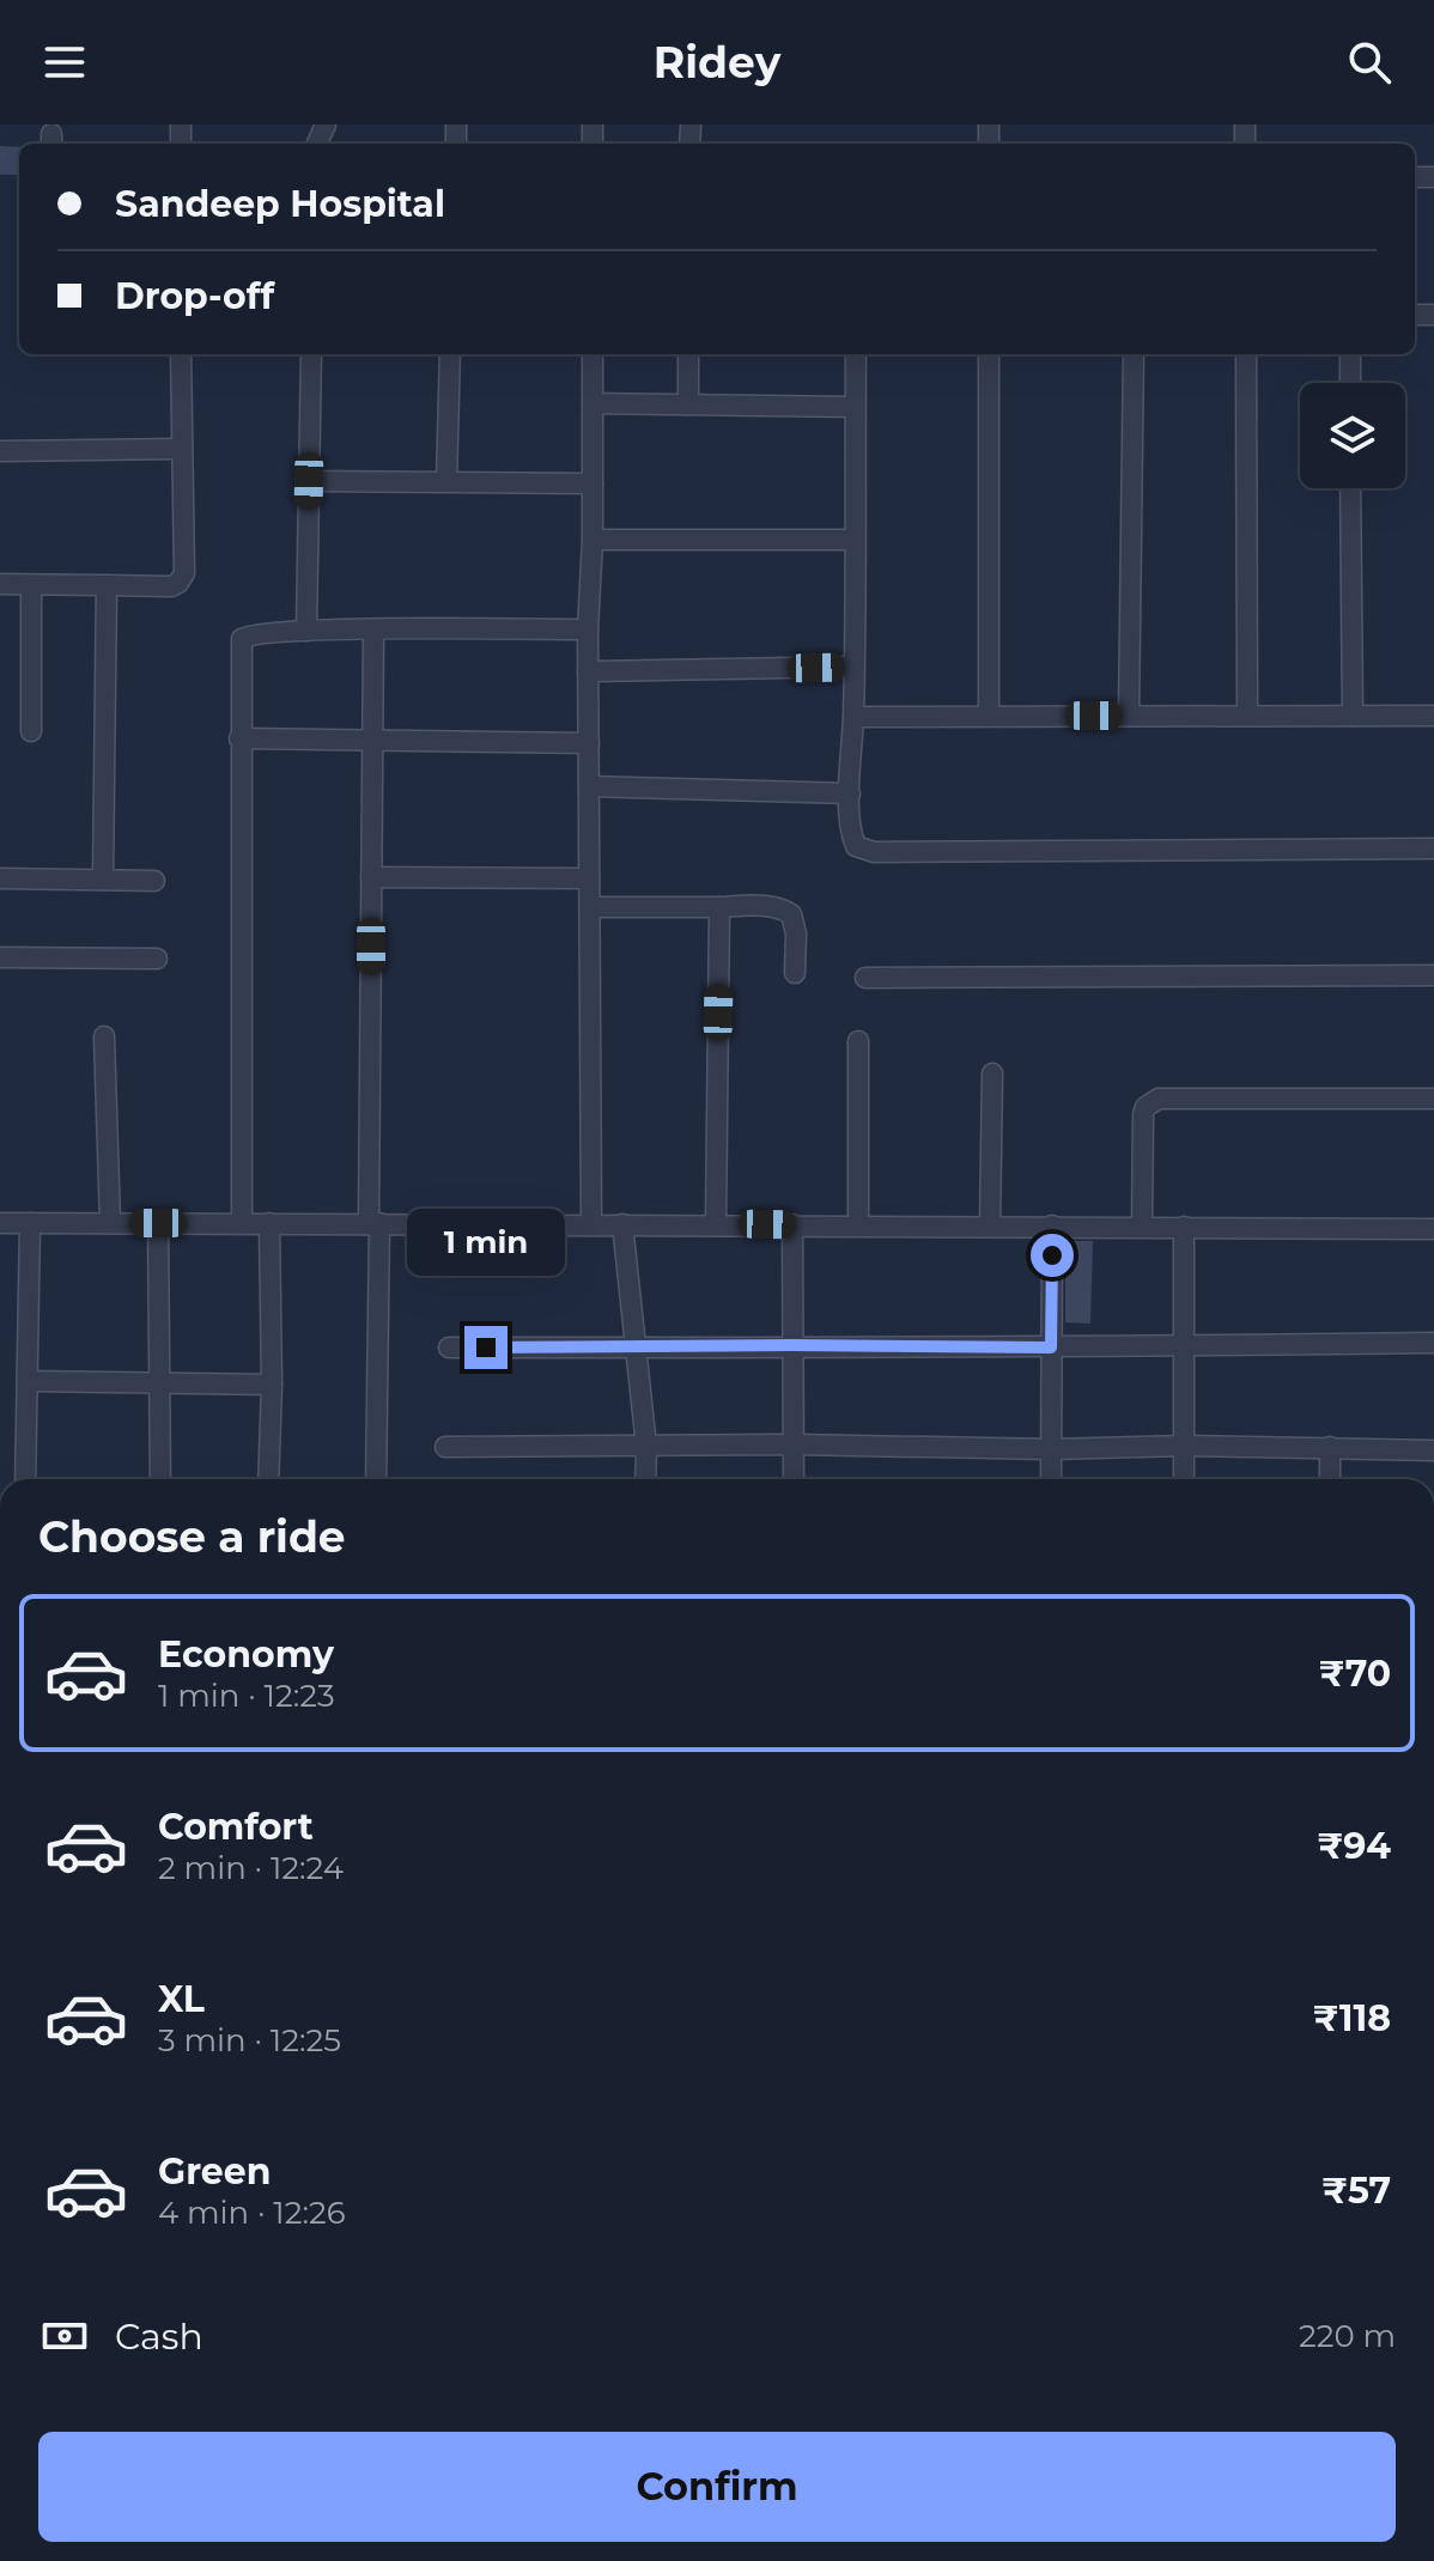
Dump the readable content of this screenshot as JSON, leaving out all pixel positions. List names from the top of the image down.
{
  "page": {
    "header": "Ridey",
    "banner": ["Sandeep Hospital", "Drop-off"],
    "bubble": "1 min",
    "heading": "Choose a ride",
    "list": [
      {
        "name": "Economy",
        "note": "1 min · 12:23",
        "value": "₹70"
      },
      {
        "name": "Comfort",
        "note": "2 min · 12:24",
        "value": "₹94"
      },
      {
        "name": "XL",
        "note": "3 min · 12:25",
        "value": "₹118"
      },
      {
        "name": "Green",
        "note": "4 min · 12:26",
        "value": "₹57"
      }
    ],
    "pay": ["Cash", "220 m"],
    "buttons": "Confirm"
  }
}
